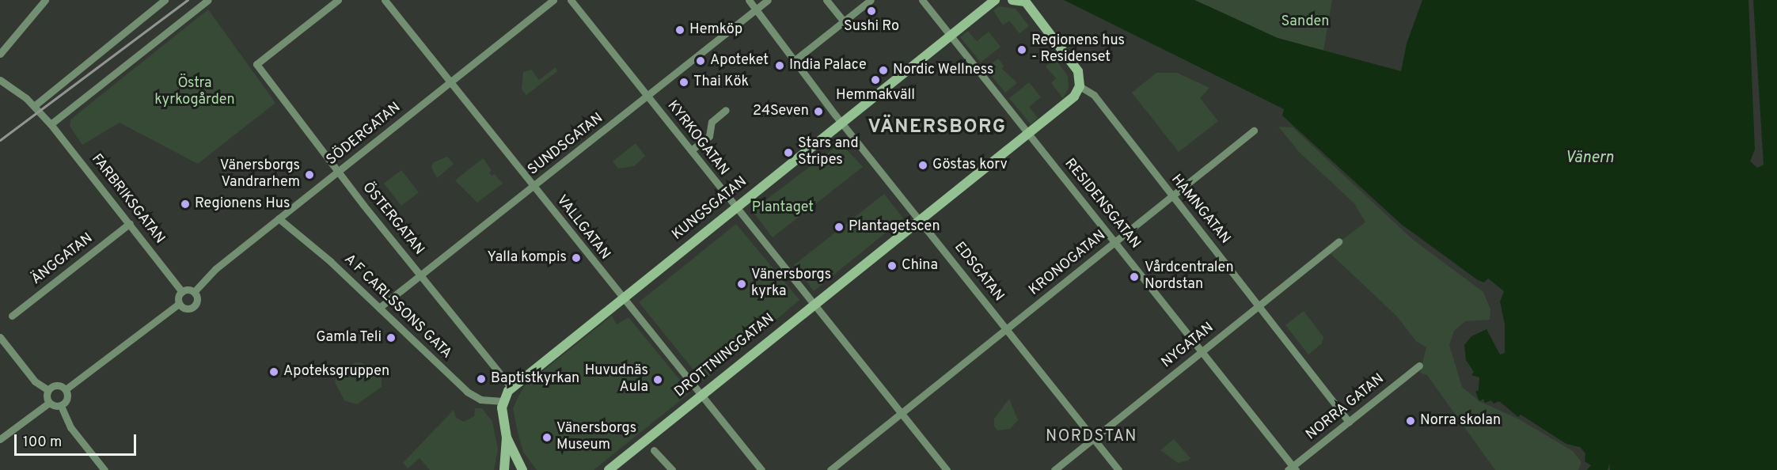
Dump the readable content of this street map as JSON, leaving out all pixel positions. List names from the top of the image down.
{
  "streets": {
    "street": [
      "SÖDERGATAN",
      "KYRKOGATAN",
      "SUNDSGATAN",
      "FARBRIKSGATAN",
      "RESIDENSGATAN",
      "KUNGSGATAN",
      "HAMNGATAN",
      "ÖSTERGATAN",
      "VALLGATAN",
      "ÄNGGATAN",
      "KRONOGATAN",
      "EDSGATAN",
      "A F CARLSSONS GATA",
      "NYGATAN",
      "DROTTNINGGATAN",
      "NORRA GATAN"
    ]
  },
  "crossings": [
    ["SÖDERGATAN", "FARBRIKSGATAN"],
    ["SÖDERGATAN", "ÖSTERGATAN"],
    ["SÖDERGATAN", "VALLGATAN"],
    ["SÖDERGATAN", "A F CARLSSONS GATA"],
    ["KYRKOGATAN", "SUNDSGATAN"],
    ["KYRKOGATAN", "KUNGSGATAN"],
    ["KYRKOGATAN", "KRONOGATAN"],
    ["KYRKOGATAN", "DROTTNINGGATAN"],
    ["SUNDSGATAN", "ÖSTERGATAN"],
    ["SUNDSGATAN", "VALLGATAN"],
    ["SUNDSGATAN", "EDSGATAN"],
    ["SUNDSGATAN", "A F CARLSSONS GATA"],
    ["FARBRIKSGATAN", "ÄNGGATAN"],
    ["RESIDENSGATAN", "KUNGSGATAN"],
    ["RESIDENSGATAN", "KRONOGATAN"],
    ["RESIDENSGATAN", "NYGATAN"],
    ["RESIDENSGATAN", "DROTTNINGGATAN"],
    ["RESIDENSGATAN", "NORRA GATAN"],
    ["KUNGSGATAN", "ÖSTERGATAN"],
    ["KUNGSGATAN", "VALLGATAN"],
    ["KUNGSGATAN", "EDSGATAN"],
    ["KUNGSGATAN", "A F CARLSSONS GATA"],
    ["HAMNGATAN", "KRONOGATAN"],
    ["HAMNGATAN", "NYGATAN"],
    ["HAMNGATAN", "DROTTNINGGATAN"],
    ["HAMNGATAN", "NORRA GATAN"],
    ["VALLGATAN", "DROTTNINGGATAN"],
    ["KRONOGATAN", "EDSGATAN"],
    ["EDSGATAN", "NYGATAN"],
    ["EDSGATAN", "DROTTNINGGATAN"]
  ],
  "districts": ["VÄNERSBORG", "NORDSTAN"],
  "water": ["Vänern"],
  "parks": ["Sanden", "Östra kyrkogården", "Plantaget"],
  "places": [
    "Sushi Ro",
    "Hemköp",
    "Regionens hus - Residenset",
    "Apoteket",
    "India Palace",
    "Nordic Wellness",
    "Hemmakväll",
    "Thai Kök",
    "24Seven",
    "Stars and Stripes",
    "Göstas korv",
    "Vänersborgs Vandrarhem",
    "Regionens Hus",
    "Plantagetscen",
    "Yalla kompis",
    "China",
    "Vårdcentralen Nordstan",
    "Vänersborgs kyrka",
    "Gamla Teli",
    "Apoteksgruppen",
    "Baptistkyrkan",
    "Huvudnäs Aula",
    "Norra skolan",
    "Vänersborgs Museum"
  ],
  "scale_bar": "100 m"
}
